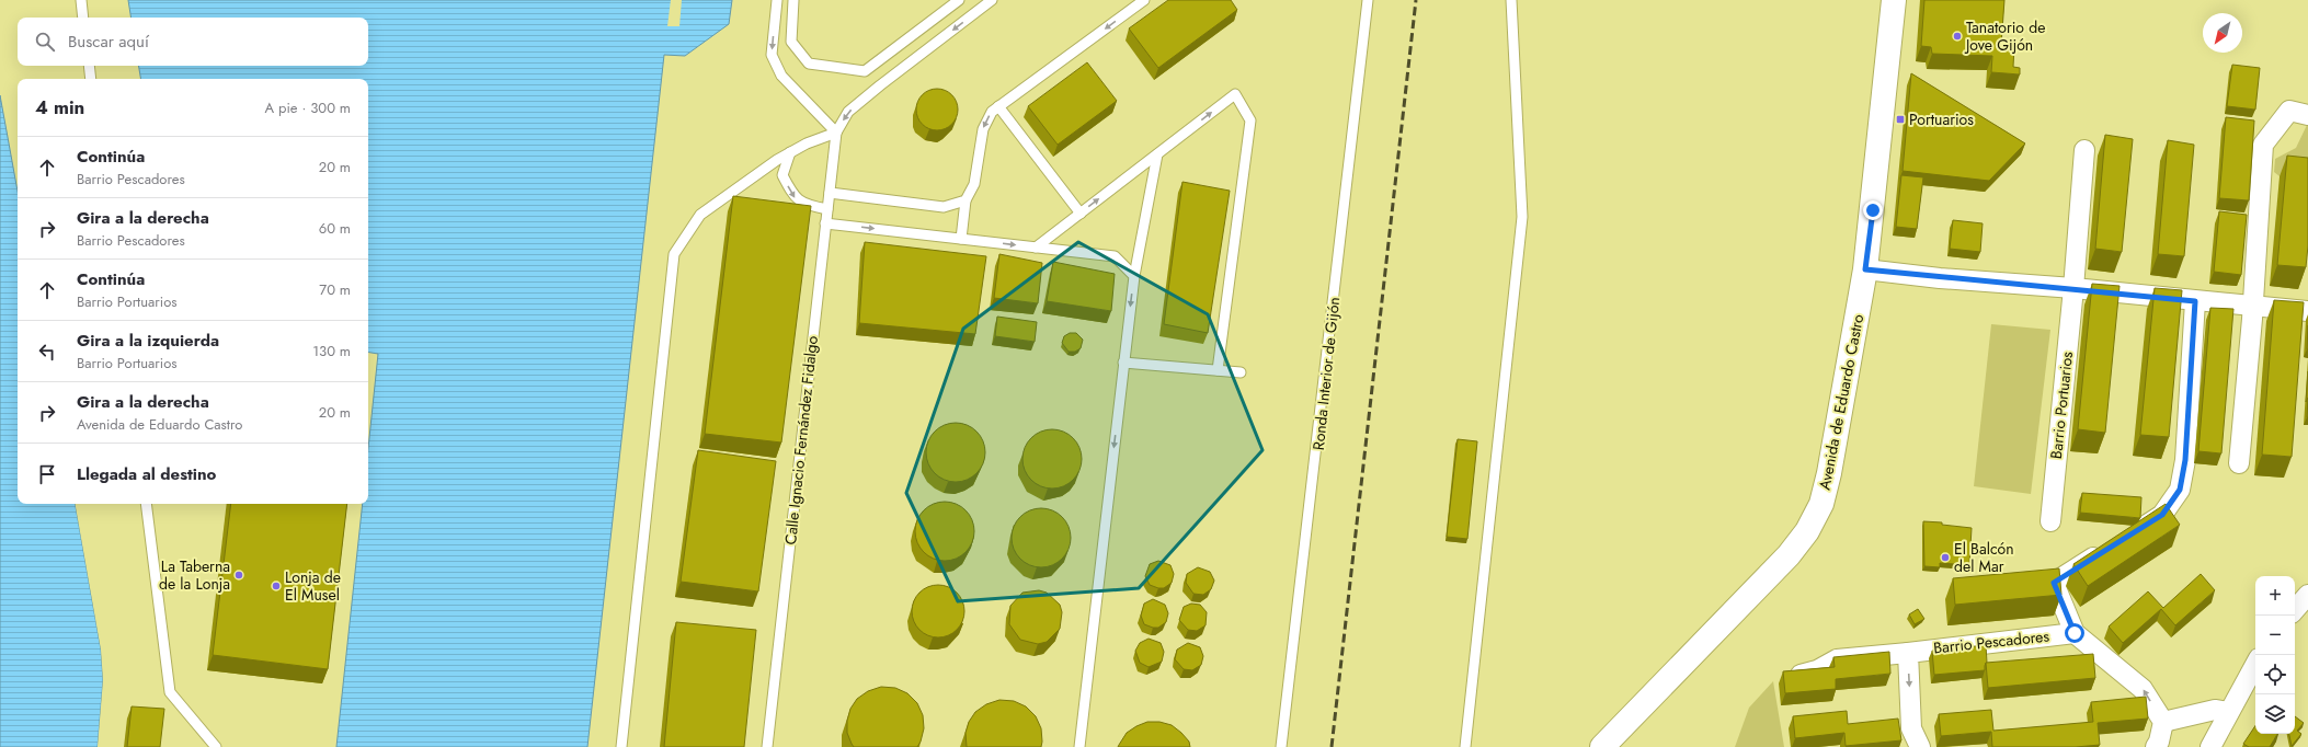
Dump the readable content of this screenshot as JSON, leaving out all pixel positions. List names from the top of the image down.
{
  "streets": {
    "street": ["Avenida de Eduardo Castro", "Barrio Portuarios", "Barrio Pescadores"],
    "lane": ["Ronda Interior de Gijón", "Calle Ignacio Fernández Fidalgo"]
  },
  "places": {
    "other": [
      "Tanatorio de Jove Gijón",
      "El Balcón del Mar",
      "La Taberna de la Lonja",
      "Lonja de El Musel"
    ],
    "transit": ["Portuarios"]
  },
  "north": "bottom left",
  "page": {
    "search": "Buscar aquí",
    "heading": ["4 min", "A pie · 300 m"],
    "list": [
      ["Continúa", "Barrio Pescadores", "20 m"],
      ["Gira a la derecha", "Barrio Pescadores", "60 m"],
      ["Continúa", "Barrio Portuarios", "70 m"],
      ["Gira a la izquierda", "Barrio Portuarios", "130 m"],
      ["Gira a la derecha", "Avenida de Eduardo Castro", "20 m"],
      "Llegada al destino"
    ],
    "map_buttons": ["+", "−"]
  }
}
